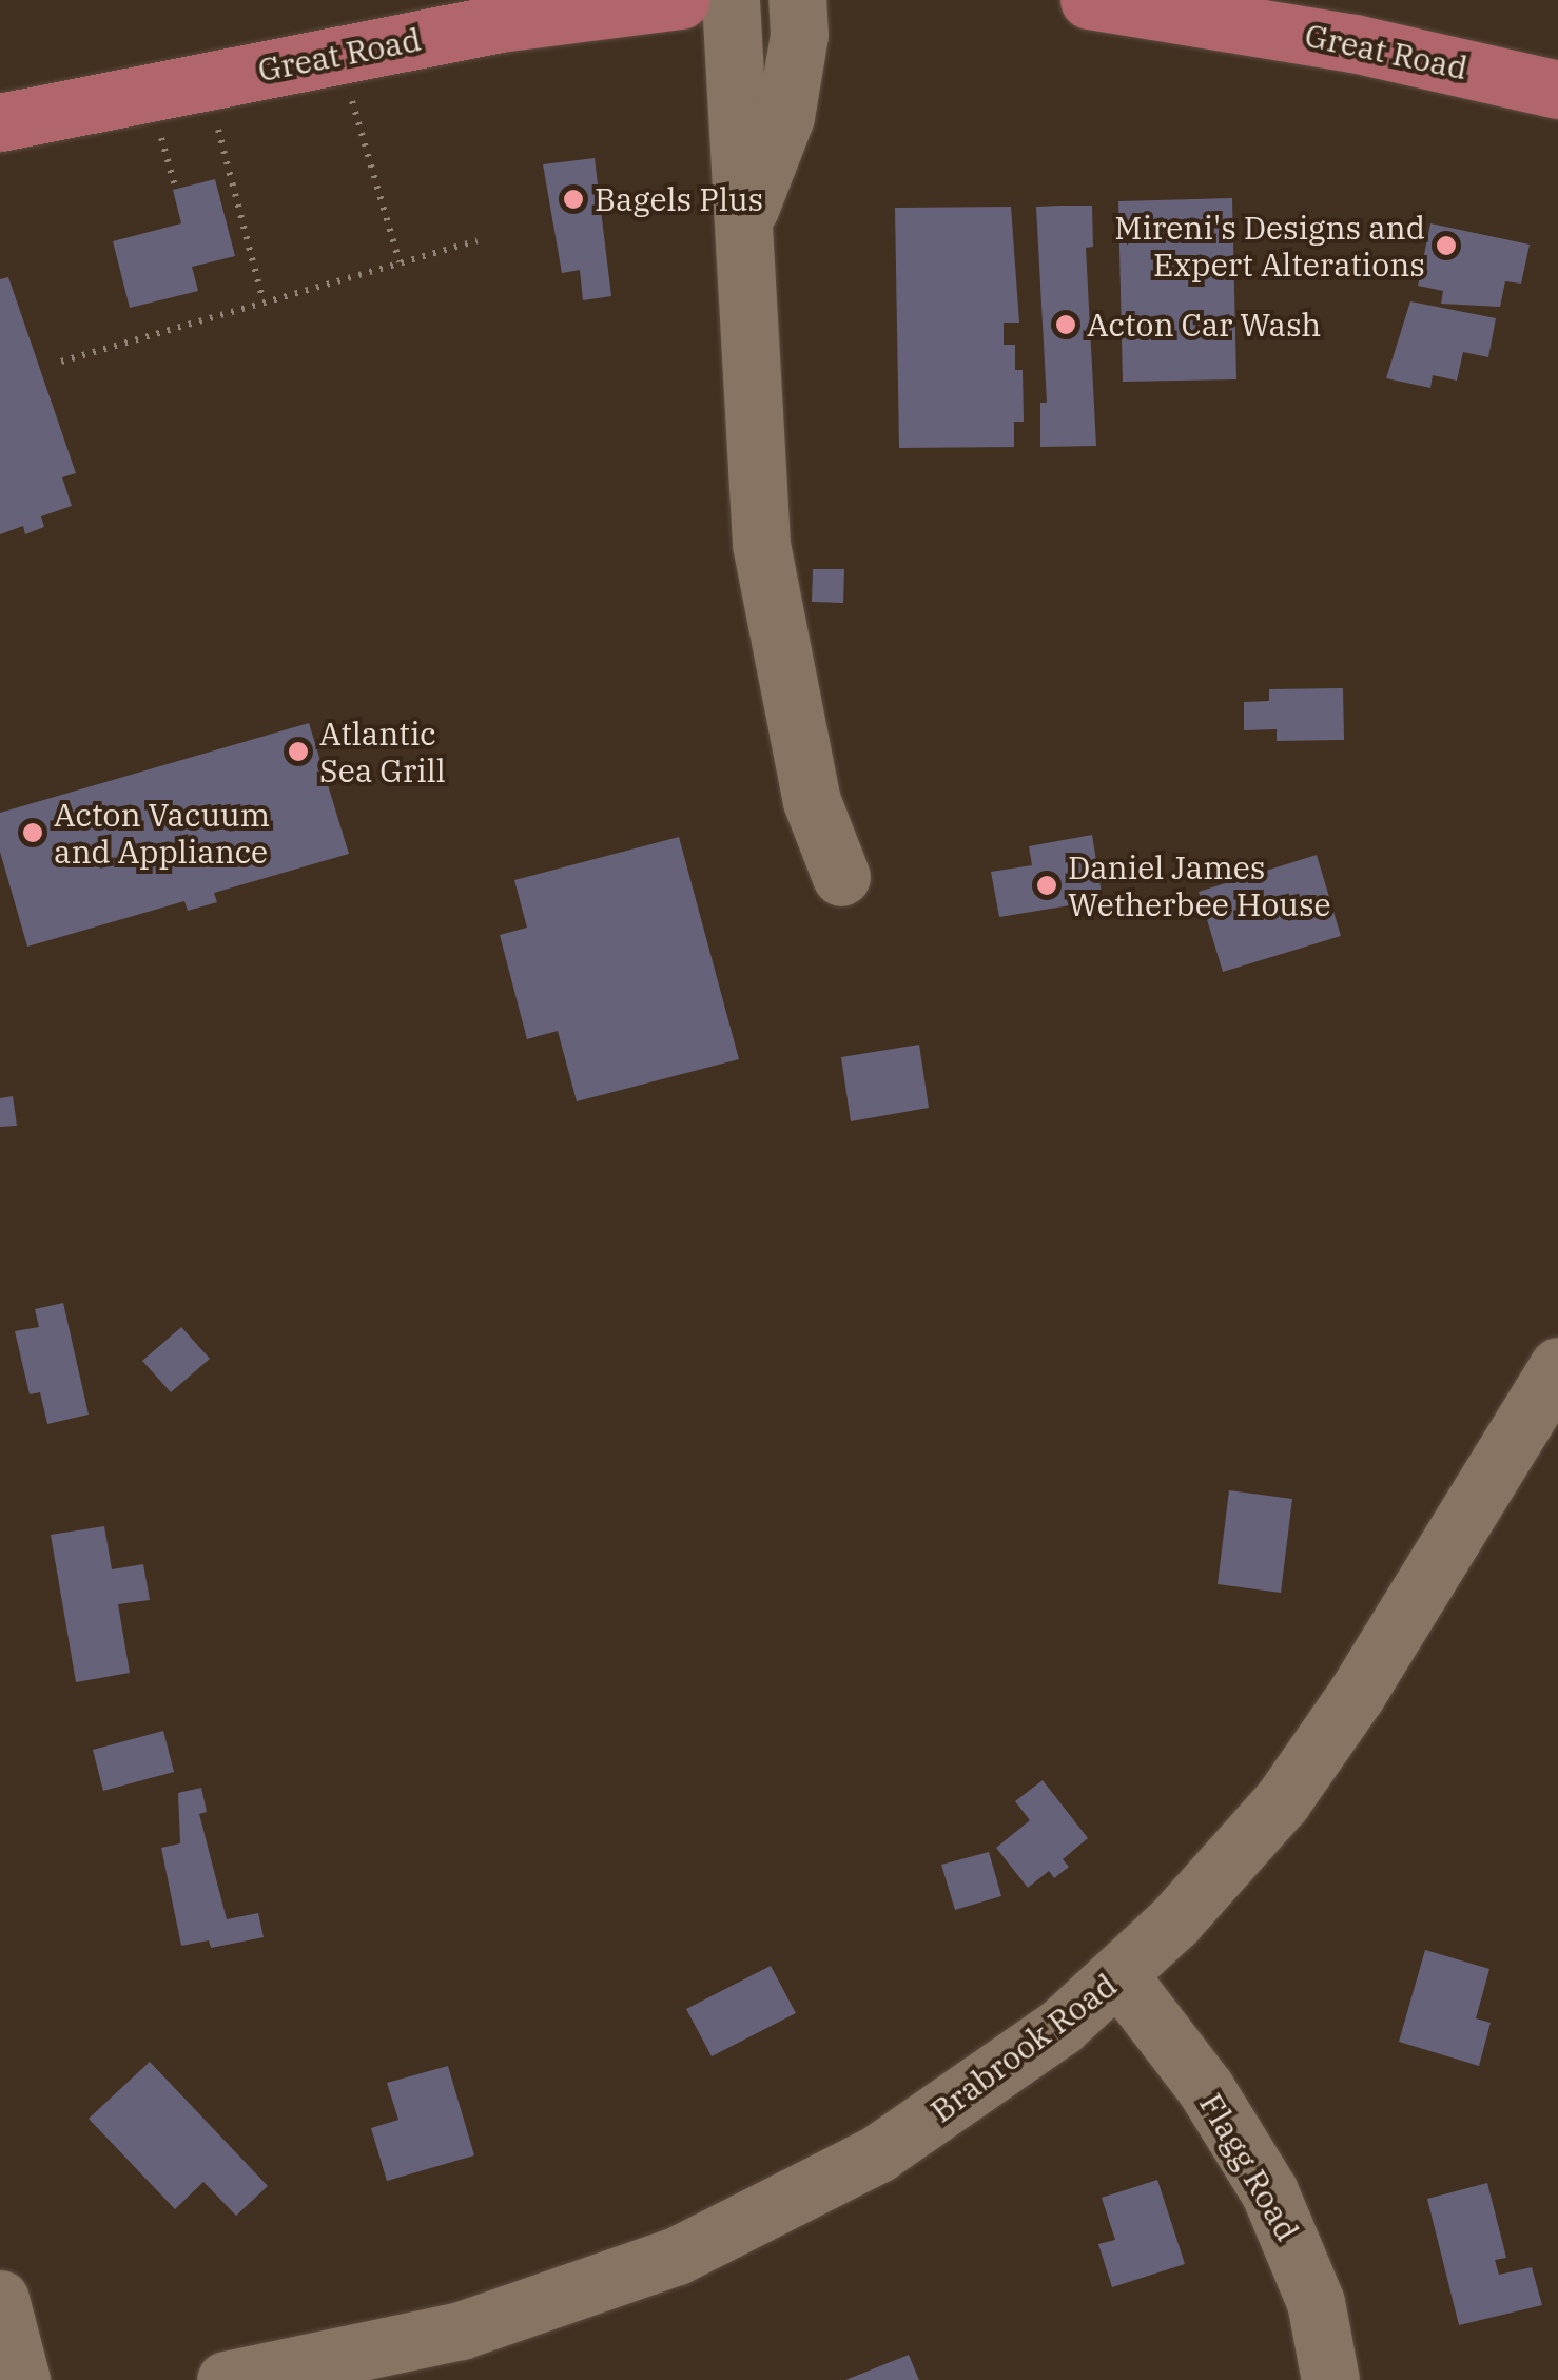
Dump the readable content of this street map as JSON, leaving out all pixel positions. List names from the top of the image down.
{
  "streets": {
    "main road": ["Great Road"],
    "street": ["Brabrook Road", "Flagg Road"]
  },
  "crossings": [
    ["Brabrook Road", "Flagg Road"]
  ],
  "places": [
    "Bagels Plus",
    "Mireni's Designs and Expert Alterations",
    "Acton Car Wash",
    "Atlantic Sea Grill",
    "Acton Vacuum and Appliance",
    "Daniel James Wetherbee House"
  ]
}
